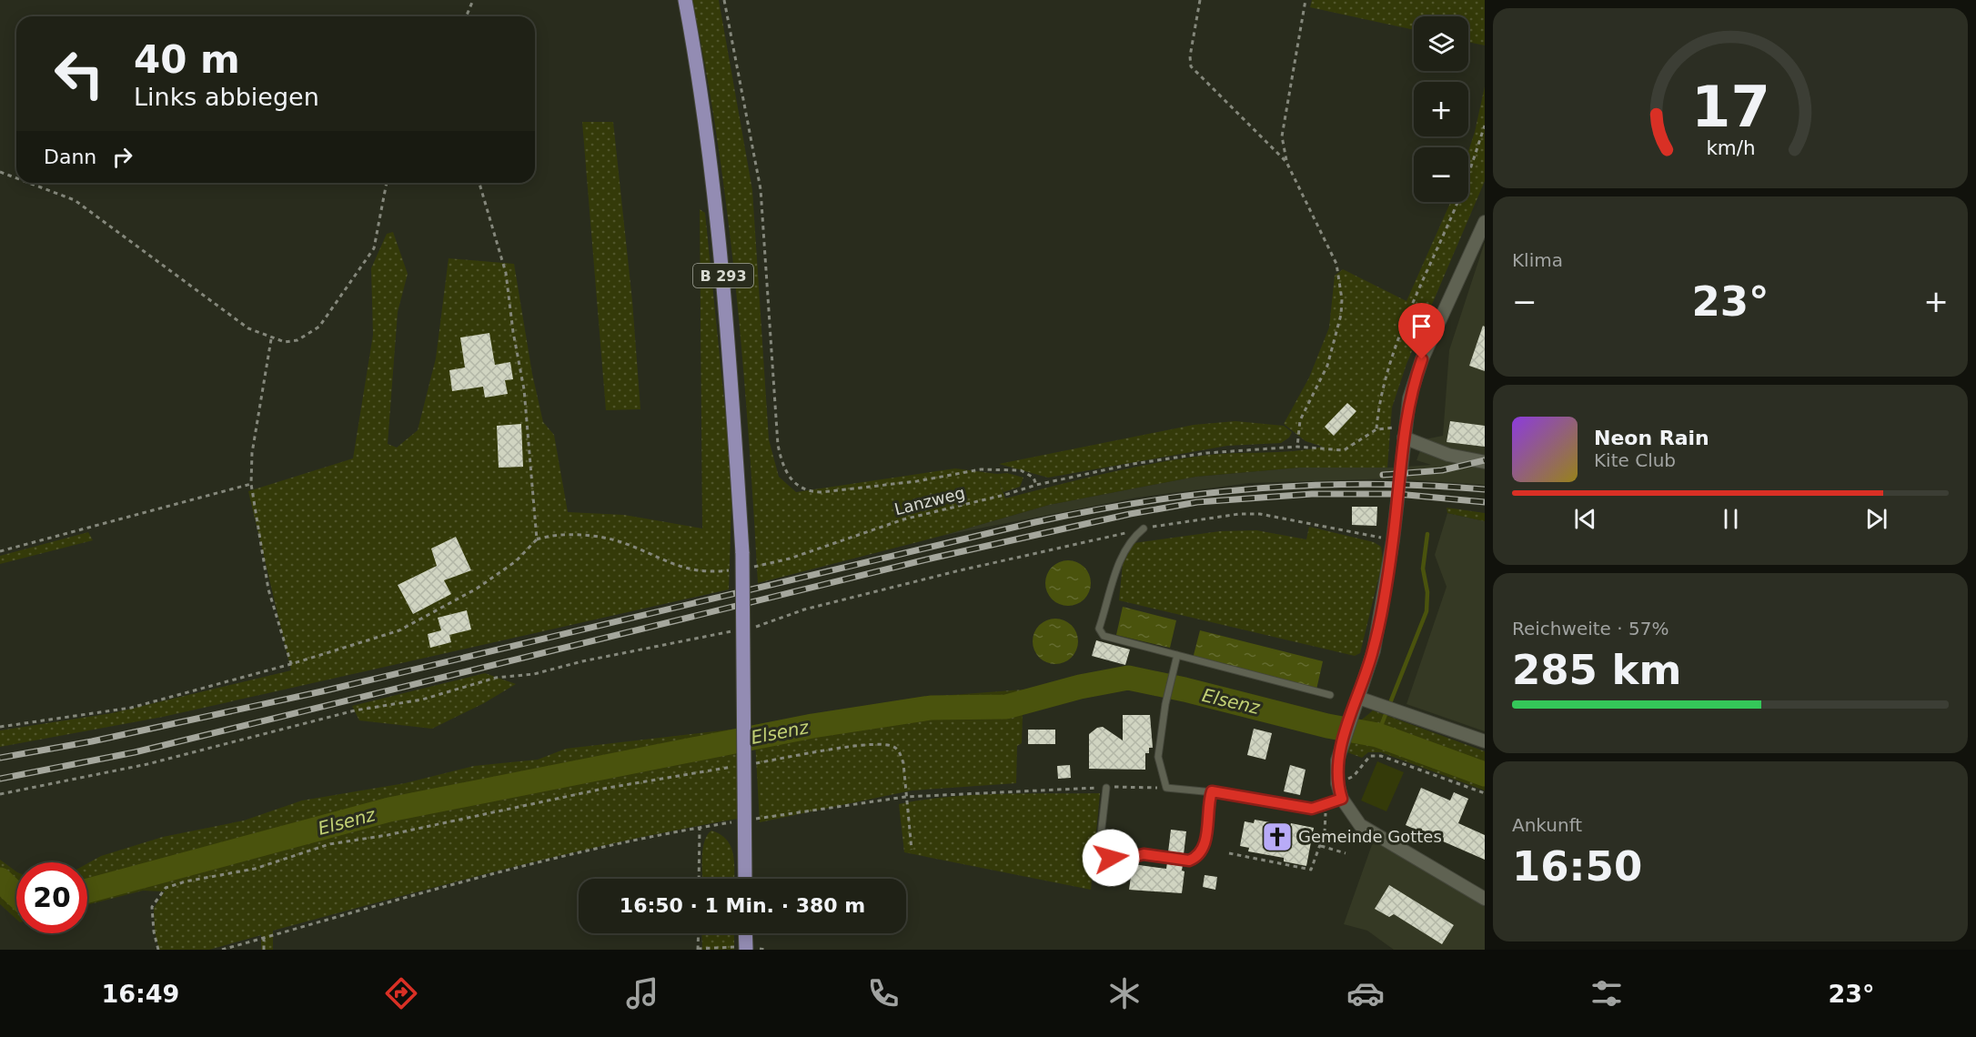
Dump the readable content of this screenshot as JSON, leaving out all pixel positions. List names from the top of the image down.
{
  "streets": {
    "main road": ["B 293"],
    "path": ["Lanzweg"]
  },
  "water": ["Elsenz"],
  "places": {
    "church": ["Gemeinde Gottes"]
  },
  "page": {
    "map_buttons": ["+", "−"],
    "turn": ["40 m", "Links abbiegen"],
    "then": "Dann",
    "tile": [
      "Klima",
      ["Reichweite · 57%", "285 km"],
      ["Ankunft", "16:50"]
    ],
    "heat": ["−", "23°", "+"],
    "song": ["Neon Rain", "Kite Club"],
    "limit": "20",
    "trip": "16:50 · 1 Min. · 380 m",
    "tabs": ["16:49", "23°"],
    "gauge": ["17", "km/h"]
  }
}
